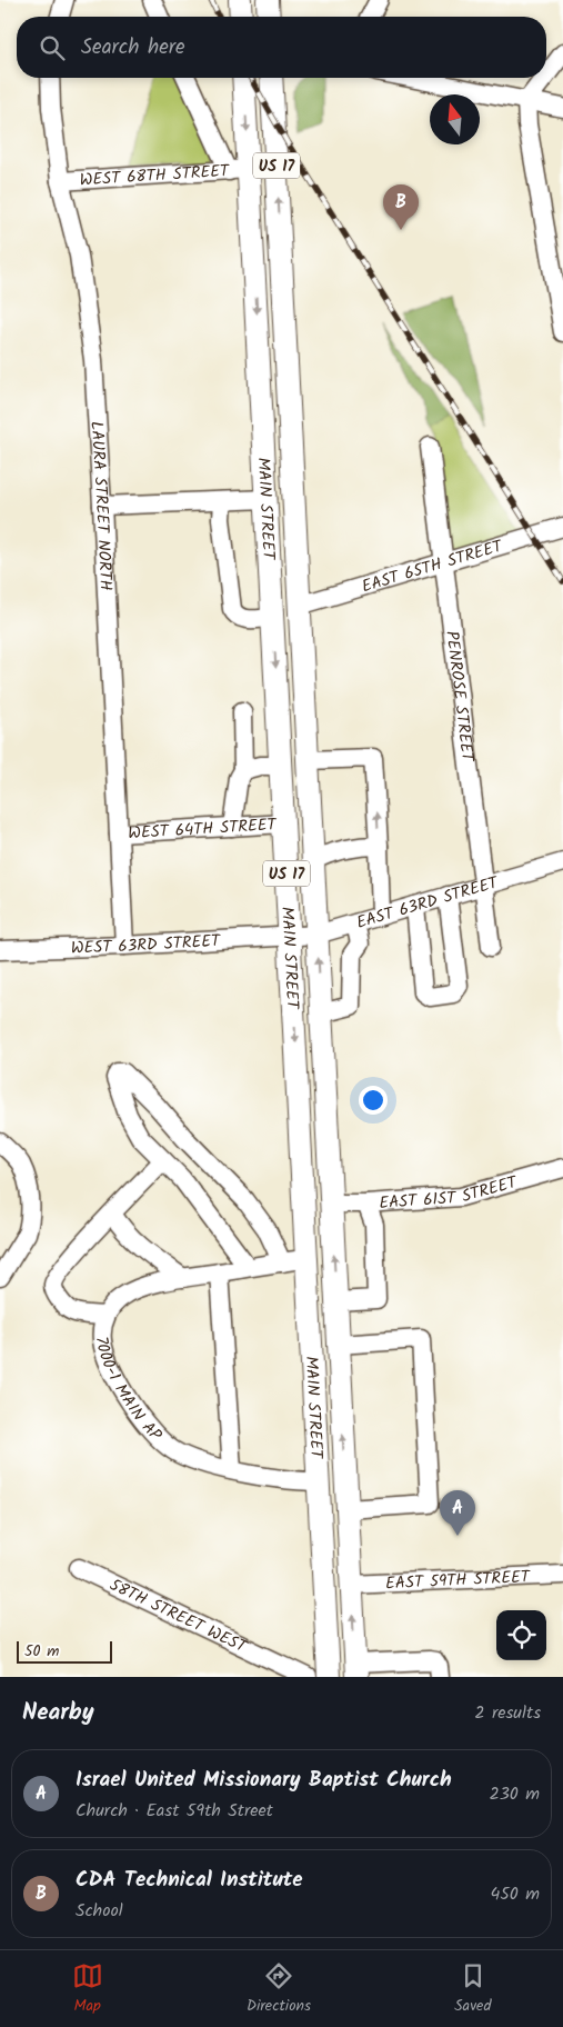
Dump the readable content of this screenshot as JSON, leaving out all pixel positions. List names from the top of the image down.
{
  "streets": {
    "main road": ["US 17", "MAIN STREET"],
    "street": [
      "WEST 68TH STREET",
      "LAURA STREET NORTH",
      "EAST 65TH STREET",
      "PENROSE STREET",
      "WEST 64TH STREET",
      "EAST 63RD STREET",
      "WEST 63RD STREET",
      "EAST 61ST STREET",
      "7000-1 MAIN AP",
      "EAST 59TH STREET",
      "58TH STREET WEST"
    ]
  },
  "crossings": [
    ["WEST 68TH STREET", "LAURA STREET NORTH"],
    ["WEST 68TH STREET", "MAIN STREET"],
    ["LAURA STREET NORTH", "WEST 64TH STREET"],
    ["LAURA STREET NORTH", "WEST 63RD STREET"],
    ["MAIN STREET", "EAST 65TH STREET"],
    ["MAIN STREET", "WEST 64TH STREET"],
    ["MAIN STREET", "EAST 63RD STREET"],
    ["MAIN STREET", "WEST 63RD STREET"],
    ["MAIN STREET", "EAST 61ST STREET"],
    ["MAIN STREET", "7000-1 MAIN AP"],
    ["MAIN STREET", "EAST 59TH STREET"],
    ["EAST 65TH STREET", "PENROSE STREET"],
    ["PENROSE STREET", "EAST 63RD STREET"],
    ["EAST 63RD STREET", "WEST 63RD STREET"]
  ],
  "scale_bar": "50 m",
  "north": "top",
  "page": {
    "search": "Search here",
    "pins": ["B", "A"],
    "scale": "50 m",
    "heading": ["Nearby", "2 results"],
    "list": [
      {
        "mark": "A",
        "name": "Israel United Missionary Baptist Church",
        "note": "Church · East 59th Street",
        "value": "230 m"
      },
      {
        "mark": "B",
        "name": "CDA Technical Institute",
        "note": "School",
        "value": "450 m"
      }
    ],
    "nav": ["Map", "Directions", "Saved"]
  }
}
